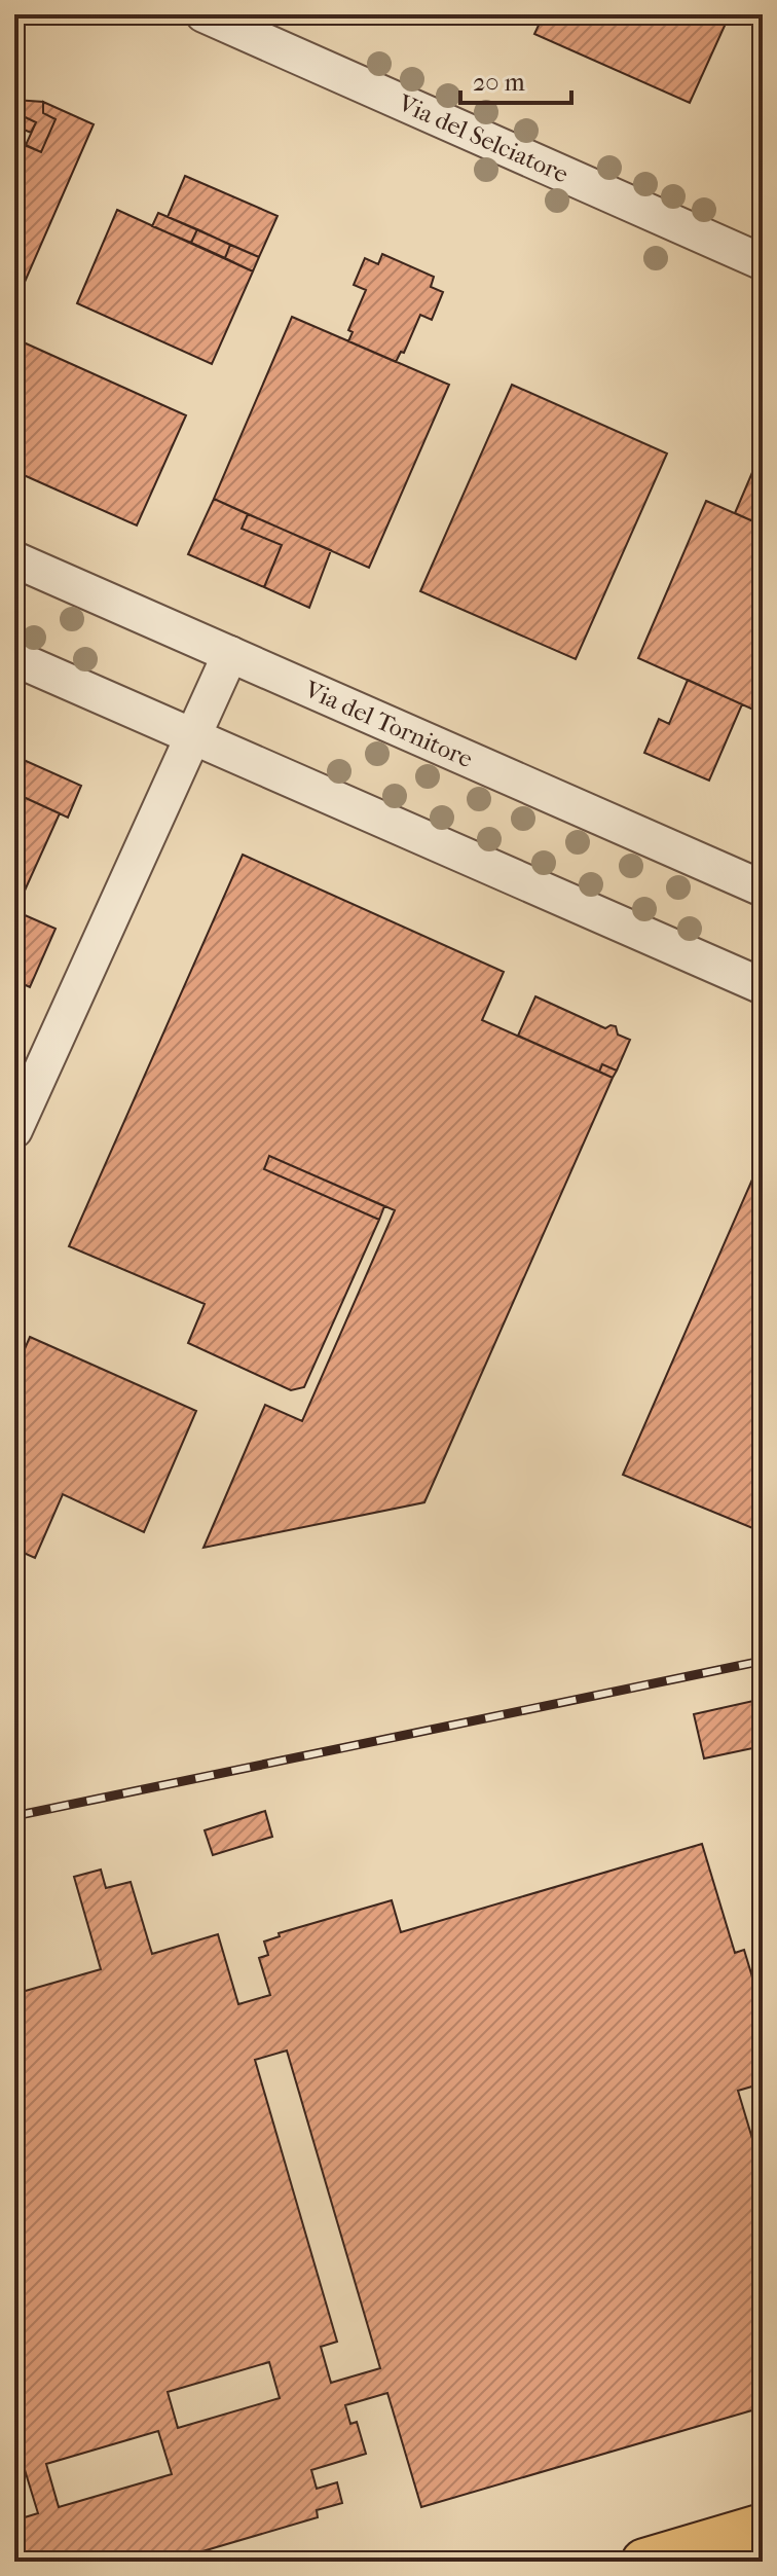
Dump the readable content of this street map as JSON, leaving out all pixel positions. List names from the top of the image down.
{
  "streets": {
    "street": ["Via del Selciatore", "Via del Tornitore"]
  },
  "scale_bar": "20 m"
}
